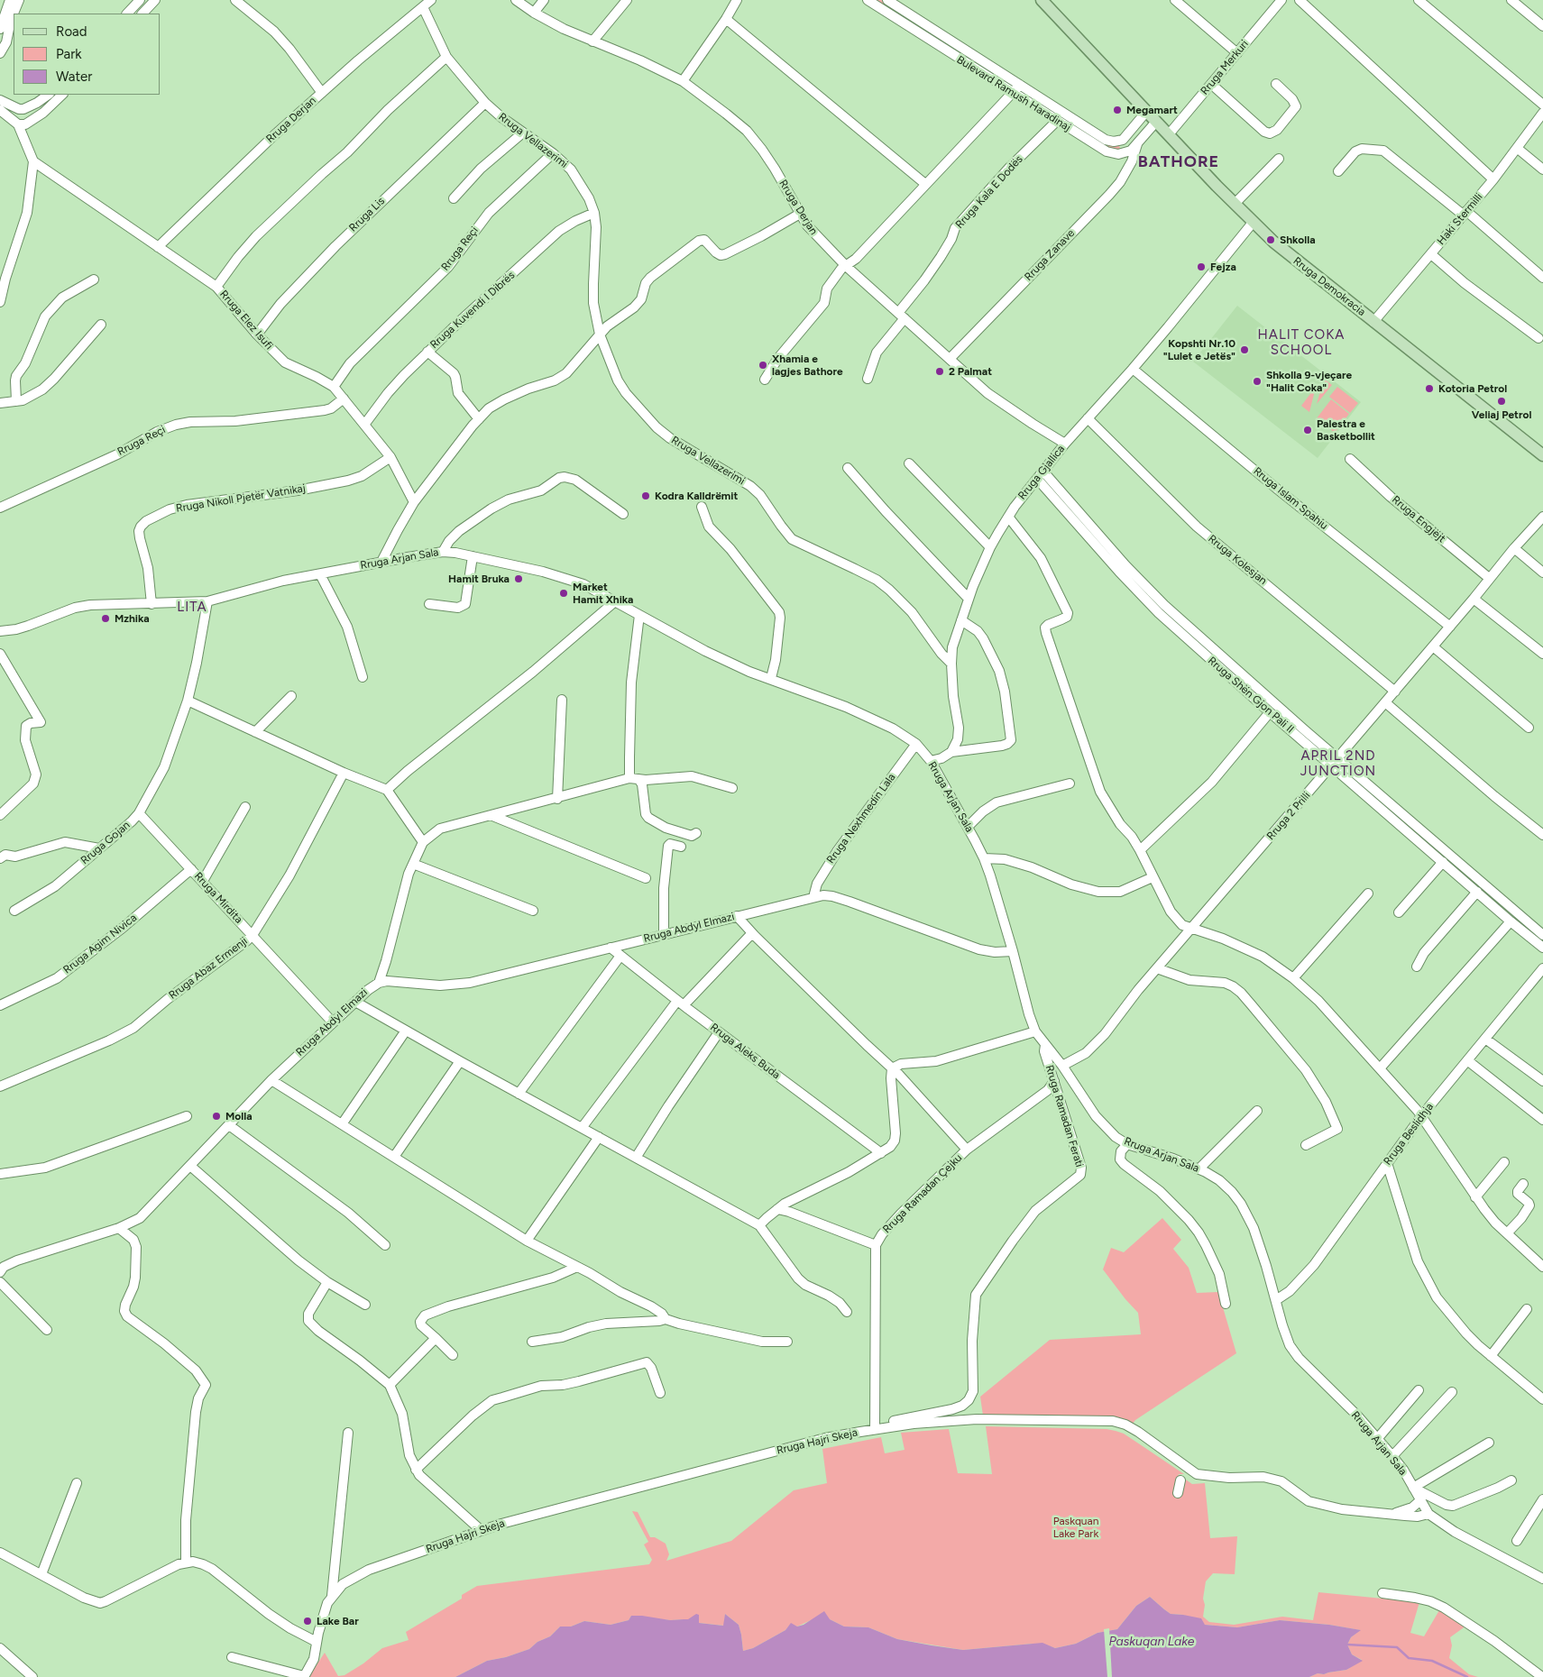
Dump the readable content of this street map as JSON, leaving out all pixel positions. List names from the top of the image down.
{
  "streets": {
    "main road": ["Rruga Demokracia"],
    "street": [
      "Rruga Merkuri",
      "Bulevard Ramush Haradinaj",
      "Rruga Derjan",
      "Rruga Vellazerimi",
      "Rruga Kala E Dodës",
      "Rruga Lis",
      "Haki Stermilli",
      "Rruga Reçi",
      "Rruga Zanave",
      "Rruga Kuvendi I Dibrës",
      "Rruga Elez Isufi",
      "Rruga Gjallica",
      "Rruga Nikoll Pjetër Vatnikaj",
      "Rruga Islam Spahiu",
      "Rruga Engjëjt",
      "Rruga Arjan Sala",
      "Rruga Kolesjan",
      "Rruga Shën Gjon Pali II",
      "Rruga 2 Prilli",
      "Rruga Nexhmedin Lala",
      "Rruga Gojan",
      "Rruga Mirdita",
      "Rruga Abdyl Elmazi",
      "Rruga Agim Nivica",
      "Rruga Abaz Ermenji",
      "Rruga Aleks Buda",
      "Rruga Ramadan Ferati",
      "Rruga Beslidhja",
      "Rruga Ramadan Çejku",
      "Rruga Hajri Skeja"
    ]
  },
  "crossings": [
    ["Rruga Merkuri", "Rruga Demokracia"],
    ["Bulevard Ramush Haradinaj", "Rruga Kala E Dodës"],
    ["Bulevard Ramush Haradinaj", "Rruga Zanave"],
    ["Bulevard Ramush Haradinaj", "Rruga Demokracia"],
    ["Rruga Derjan", "Rruga Vellazerimi"],
    ["Rruga Derjan", "Rruga Kala E Dodës"],
    ["Rruga Derjan", "Rruga Zanave"],
    ["Rruga Derjan", "Rruga Elez Isufi"],
    ["Rruga Derjan", "Rruga Gjallica"],
    ["Rruga Vellazerimi", "Rruga Lis"],
    ["Rruga Vellazerimi", "Rruga Reçi"],
    ["Rruga Vellazerimi", "Rruga Kuvendi I Dibrës"],
    ["Rruga Vellazerimi", "Rruga Gjallica"],
    ["Rruga Lis", "Rruga Elez Isufi"],
    ["Haki Stermilli", "Rruga Demokracia"],
    ["Rruga Reçi", "Rruga Elez Isufi"],
    ["Rruga Demokracia", "Rruga Gjallica"],
    ["Rruga Kuvendi I Dibrës", "Rruga Elez Isufi"],
    ["Rruga Elez Isufi", "Rruga Nikoll Pjetër Vatnikaj"],
    ["Rruga Gjallica", "Rruga Islam Spahiu"],
    ["Rruga Gjallica", "Rruga Kolesjan"],
    ["Rruga Gjallica", "Rruga Shën Gjon Pali II"],
    ["Rruga Nikoll Pjetër Vatnikaj", "Rruga Arjan Sala"],
    ["Rruga Islam Spahiu", "Rruga 2 Prilli"],
    ["Rruga Engjëjt", "Rruga 2 Prilli"],
    ["Rruga Arjan Sala", "Rruga 2 Prilli"],
    ["Rruga Arjan Sala", "Rruga Nexhmedin Lala"],
    ["Rruga Arjan Sala", "Rruga Gojan"],
    ["Rruga Arjan Sala", "Rruga Abdyl Elmazi"],
    ["Rruga Arjan Sala", "Rruga Ramadan Ferati"],
    ["Rruga Arjan Sala", "Rruga Beslidhja"],
    ["Rruga Arjan Sala", "Rruga Hajri Skeja"],
    ["Rruga Kolesjan", "Rruga 2 Prilli"],
    ["Rruga Shën Gjon Pali II", "Rruga 2 Prilli"],
    ["Rruga Nexhmedin Lala", "Rruga Abdyl Elmazi"],
    ["Rruga Gojan", "Rruga Mirdita"],
    ["Rruga Mirdita", "Rruga Abdyl Elmazi"],
    ["Rruga Mirdita", "Rruga Agim Nivica"],
    ["Rruga Mirdita", "Rruga Abaz Ermenji"],
    ["Rruga Abdyl Elmazi", "Rruga Aleks Buda"],
    ["Rruga Ramadan Ferati", "Rruga Ramadan Çejku"],
    ["Rruga Ramadan Ferati", "Rruga Hajri Skeja"],
    ["Rruga Ramadan Çejku", "Rruga Hajri Skeja"]
  ],
  "districts": [
    "BATHORE",
    "HALIT COKA SCHOOL",
    "LITA",
    "APRIL 2ND JUNCTION"
  ],
  "water": ["Paskuqan Lake"],
  "parks": ["Paskquan Lake Park"],
  "places": [
    "Megamart",
    "Shkolla",
    "Fejza",
    "Kopshti Nr.10 \"Lulet e Jetës\"",
    "Xhamia e lagjes Bathore",
    "2 Palmat",
    "Shkolla 9-vjeçare \"Halit Coka\"",
    "Kotoria Petrol",
    "Veliaj Petrol",
    "Palestra e Basketbollit",
    "Kodra Kalldrëmit",
    "Hamit Bruka",
    "Market Hamit Xhika",
    "Mzhika",
    "Molla",
    "Lake Bar"
  ],
  "legend": ["Road", "Park", "Water"]
}
